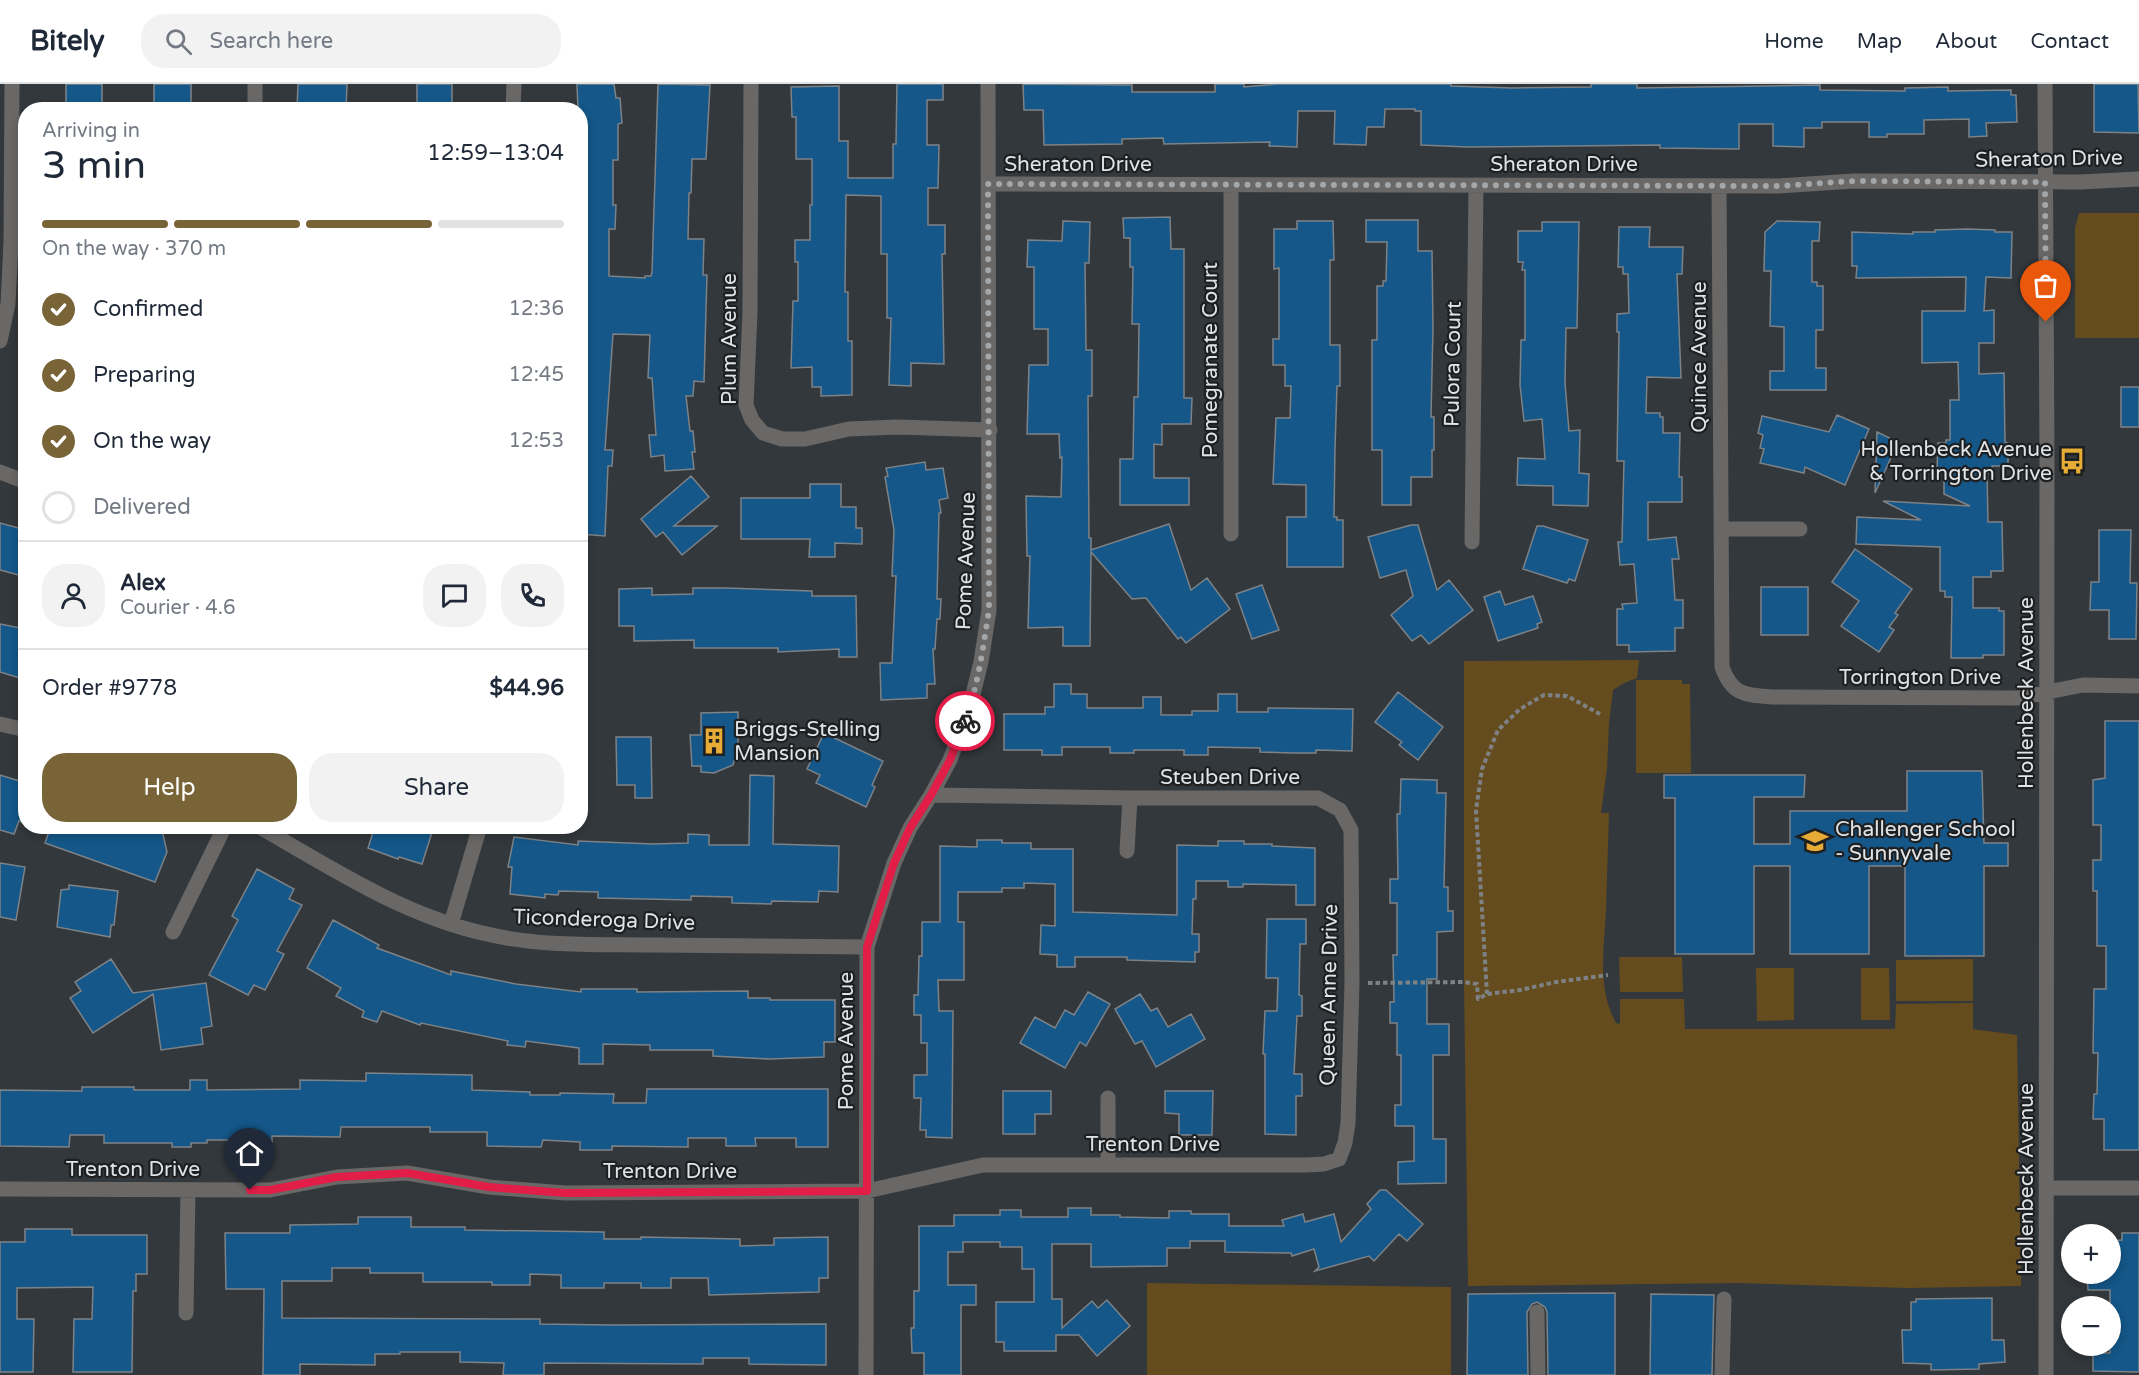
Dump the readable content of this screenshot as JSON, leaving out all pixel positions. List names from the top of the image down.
{
  "streets": {
    "street": [
      "Sheraton Drive",
      "Plum Avenue",
      "Quince Avenue",
      "Pomegranate Court",
      "Pulora Court",
      "Pome Avenue",
      "Torrington Drive",
      "Hollenbeck Avenue",
      "Steuben Drive",
      "Ticonderoga Drive",
      "Queen Anne Drive",
      "Trenton Drive"
    ]
  },
  "crossings": [
    ["Sheraton Drive", "Quince Avenue"],
    ["Sheraton Drive", "Pomegranate Court"],
    ["Sheraton Drive", "Pulora Court"],
    ["Sheraton Drive", "Pome Avenue"],
    ["Sheraton Drive", "Hollenbeck Avenue"],
    ["Plum Avenue", "Pome Avenue"],
    ["Quince Avenue", "Torrington Drive"],
    ["Pome Avenue", "Steuben Drive"],
    ["Pome Avenue", "Ticonderoga Drive"],
    ["Pome Avenue", "Trenton Drive"],
    ["Torrington Drive", "Hollenbeck Avenue"],
    ["Steuben Drive", "Queen Anne Drive"],
    ["Queen Anne Drive", "Trenton Drive"]
  ],
  "places": {
    "bus stop": ["Hollenbeck Avenue & Torrington Drive"],
    "building": ["Briggs-Stelling Mansion"],
    "school or university": ["Challenger School - Sunnyvale"]
  },
  "page": {
    "header": "Bitely",
    "search": "Search here",
    "nav": [
      "Home",
      "Map",
      "About",
      "Contact"
    ],
    "heading": ["3 min", "Arriving in", "12:59–13:04"],
    "panel": [
      "Alex",
      "Courier · 4.6",
      "Order #9778",
      "$44.96"
    ],
    "bar": "On the way · 370 m",
    "list": [
      ["Confirmed", "12:36"],
      ["Preparing", "12:45"],
      ["On the way", "12:53"],
      "Delivered"
    ],
    "buttons": ["Help", "Share"],
    "map_buttons": ["+", "−"]
  }
}
